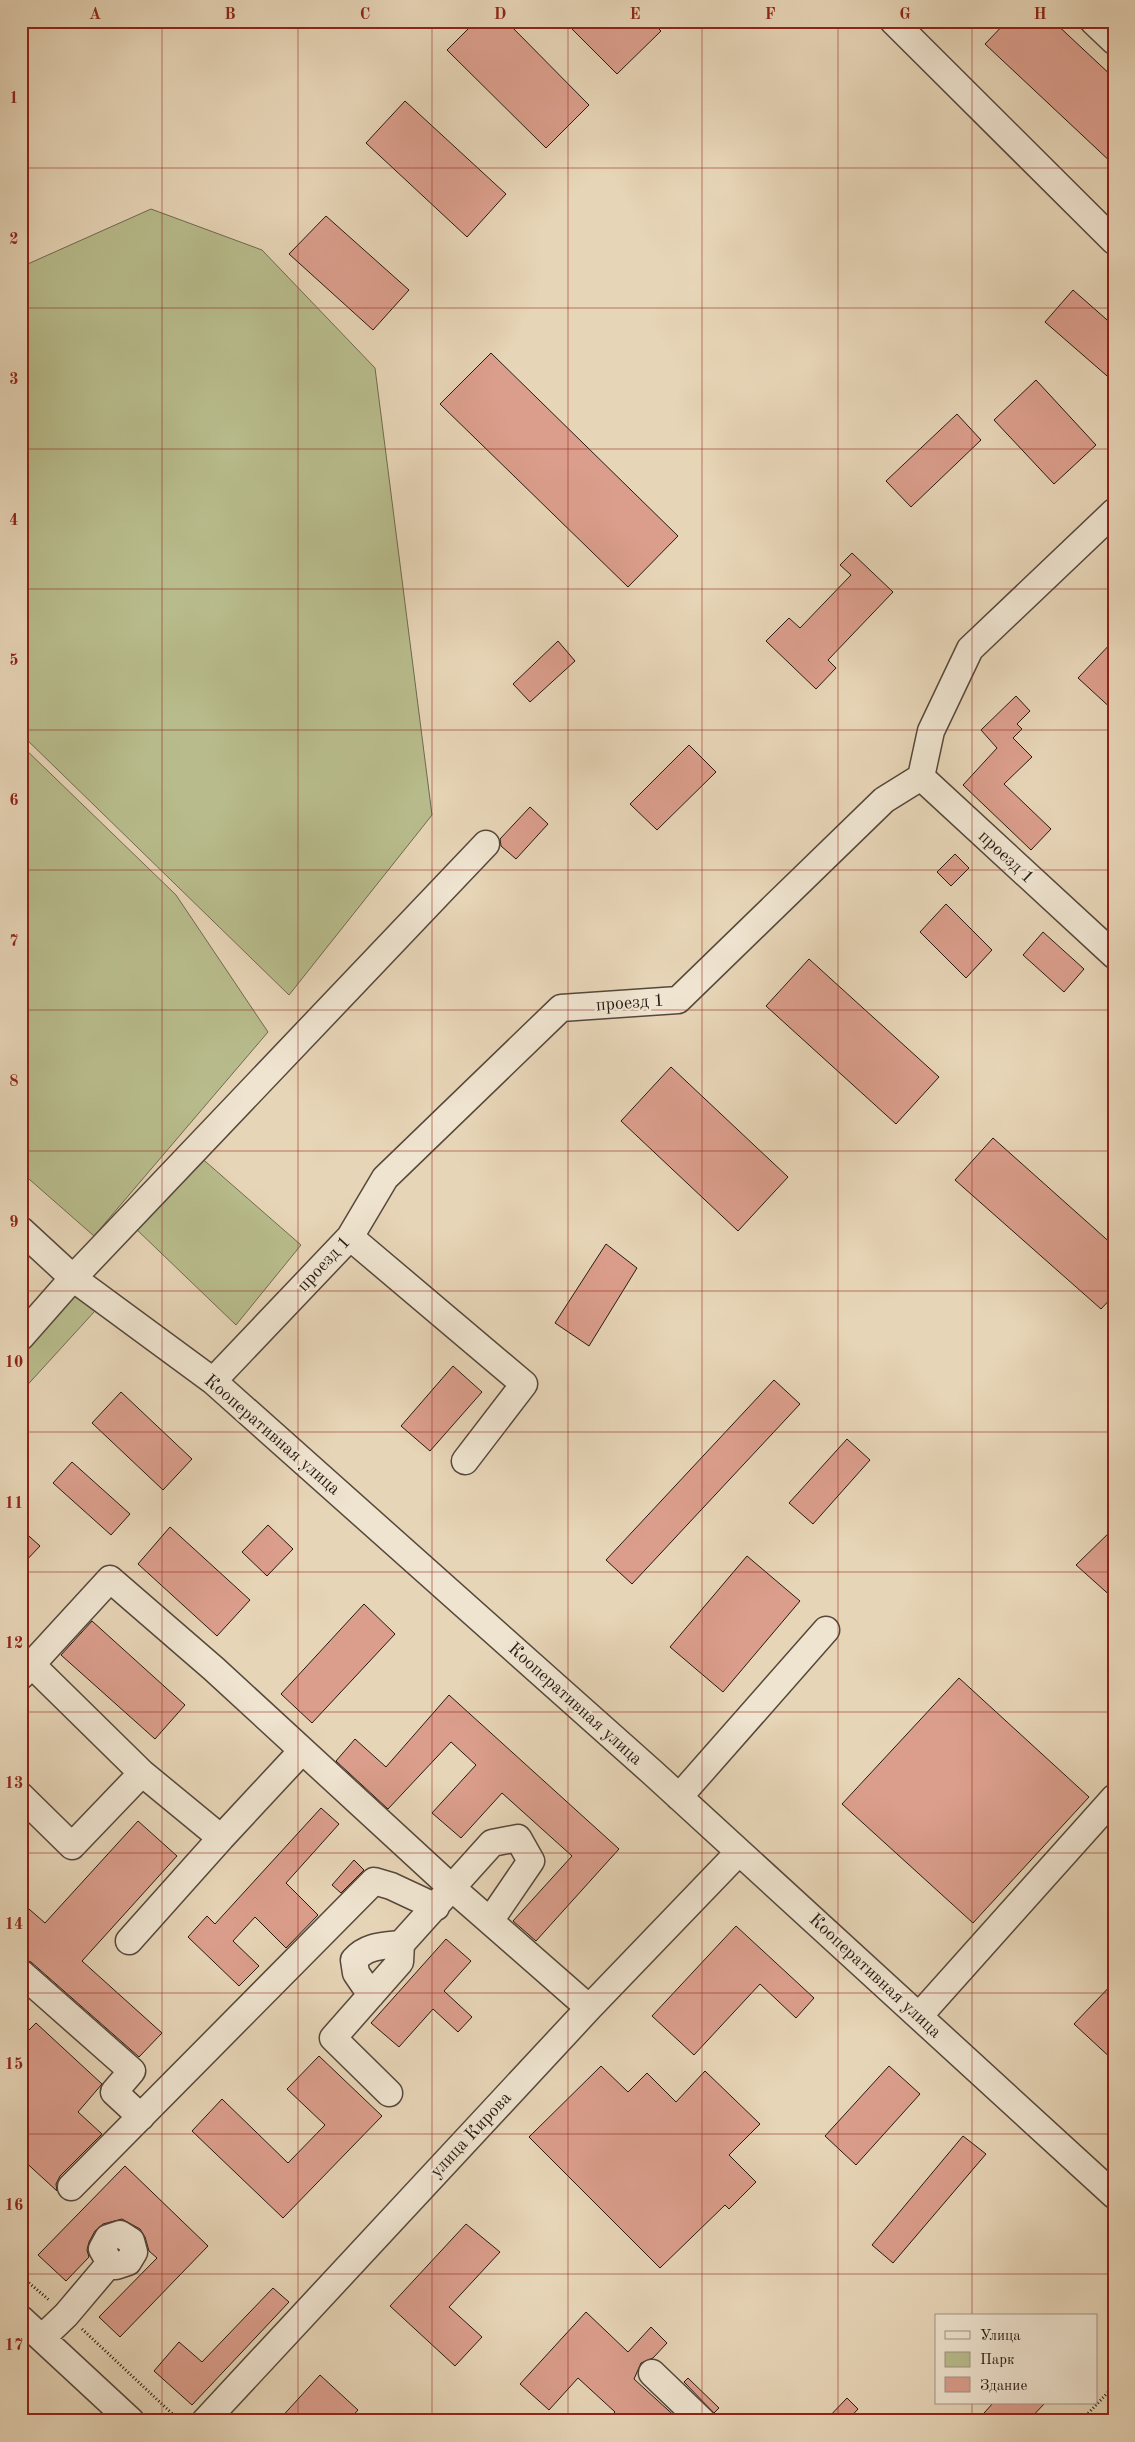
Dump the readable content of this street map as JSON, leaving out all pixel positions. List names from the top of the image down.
{
  "streets": {
    "street": ["проезд 1", "Кооперативная улица", "улица Кирова"]
  },
  "crossings": [
    ["проезд 1", "Кооперативная улица"],
    ["Кооперативная улица", "улица Кирова"]
  ],
  "legend": ["Улица", "Парк", "Здание"],
  "grid": {
    "columns": [
      "A",
      "B",
      "C",
      "D",
      "E",
      "F",
      "G",
      "H"
    ],
    "rows": [
      "1",
      "2",
      "3",
      "4",
      "5",
      "6",
      "7",
      "8",
      "9",
      "10",
      "11",
      "12",
      "13",
      "14",
      "15",
      "16",
      "17"
    ]
  }
}
